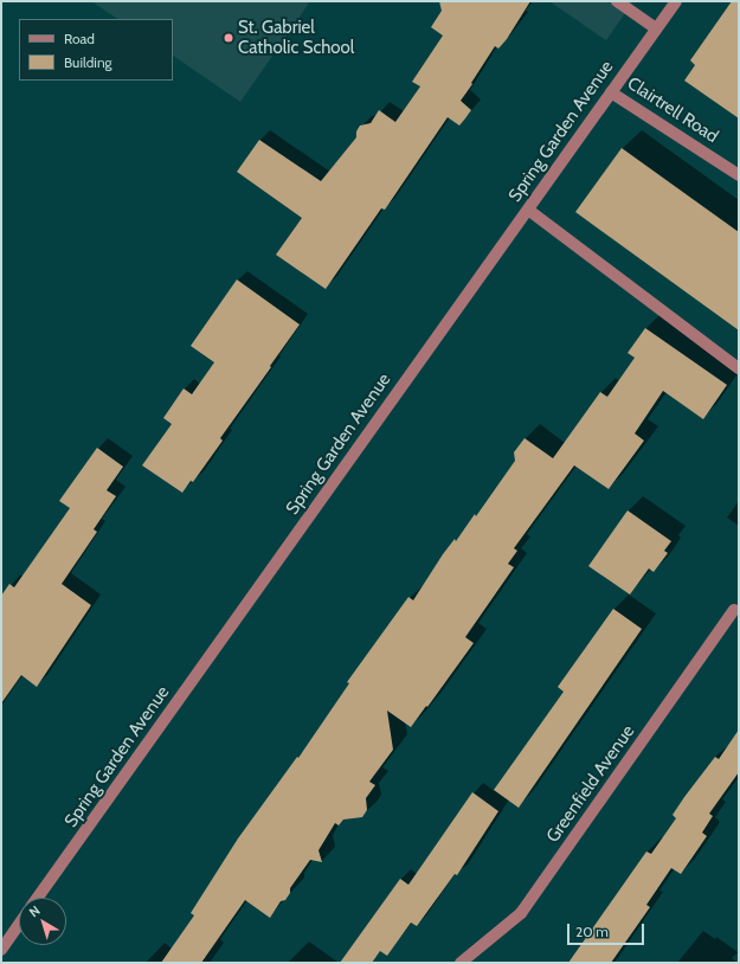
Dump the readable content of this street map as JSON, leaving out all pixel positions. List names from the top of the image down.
{
  "streets": {
    "street": ["Clairtrell Road", "Spring Garden Avenue", "Greenfield Avenue"]
  },
  "crossings": [
    ["Clairtrell Road", "Spring Garden Avenue"]
  ],
  "places": ["St. Gabriel Catholic School"],
  "legend": ["Road", "Building"],
  "scale_bar": "20 m",
  "north": "top left"
}
